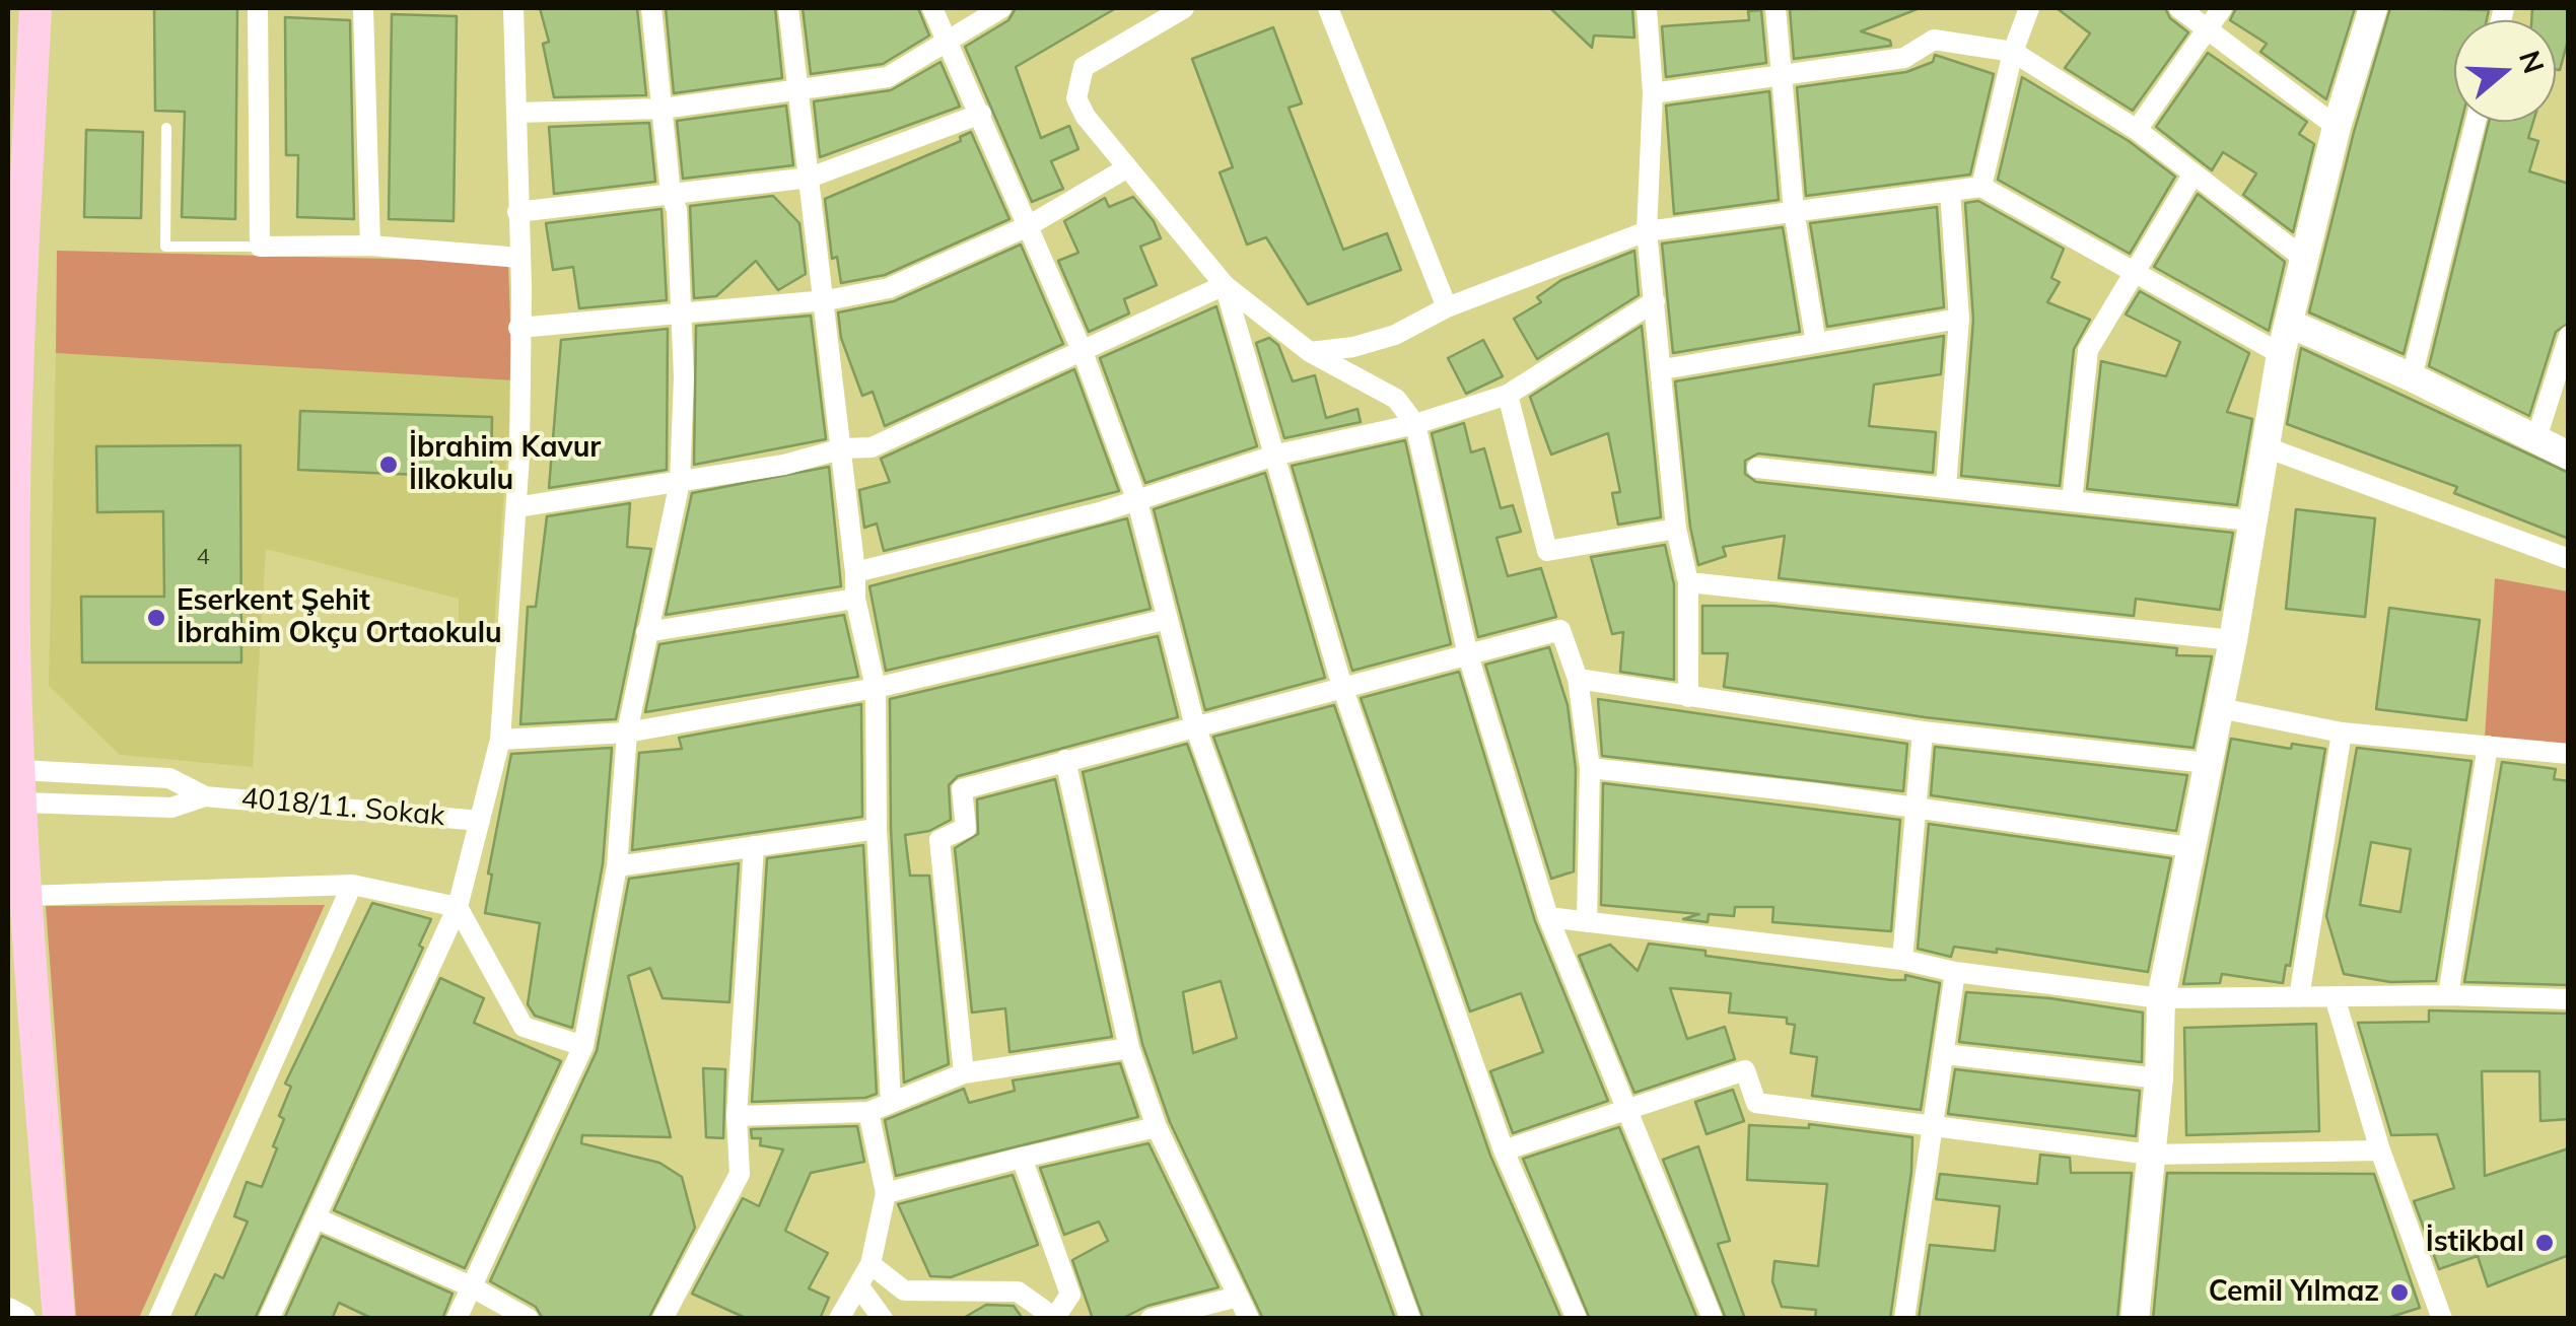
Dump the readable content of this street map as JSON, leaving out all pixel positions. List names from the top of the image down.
{
  "streets": {
    "street": ["4018/11. Sokak"]
  },
  "places": [
    "İbrahim Kavur İlkokulu",
    "Eserkent Şehit İbrahim Okçu Ortaokulu",
    "İstikbal",
    "Cemil Yılmaz"
  ],
  "house_numbers": ["4"],
  "north": "right"
}
